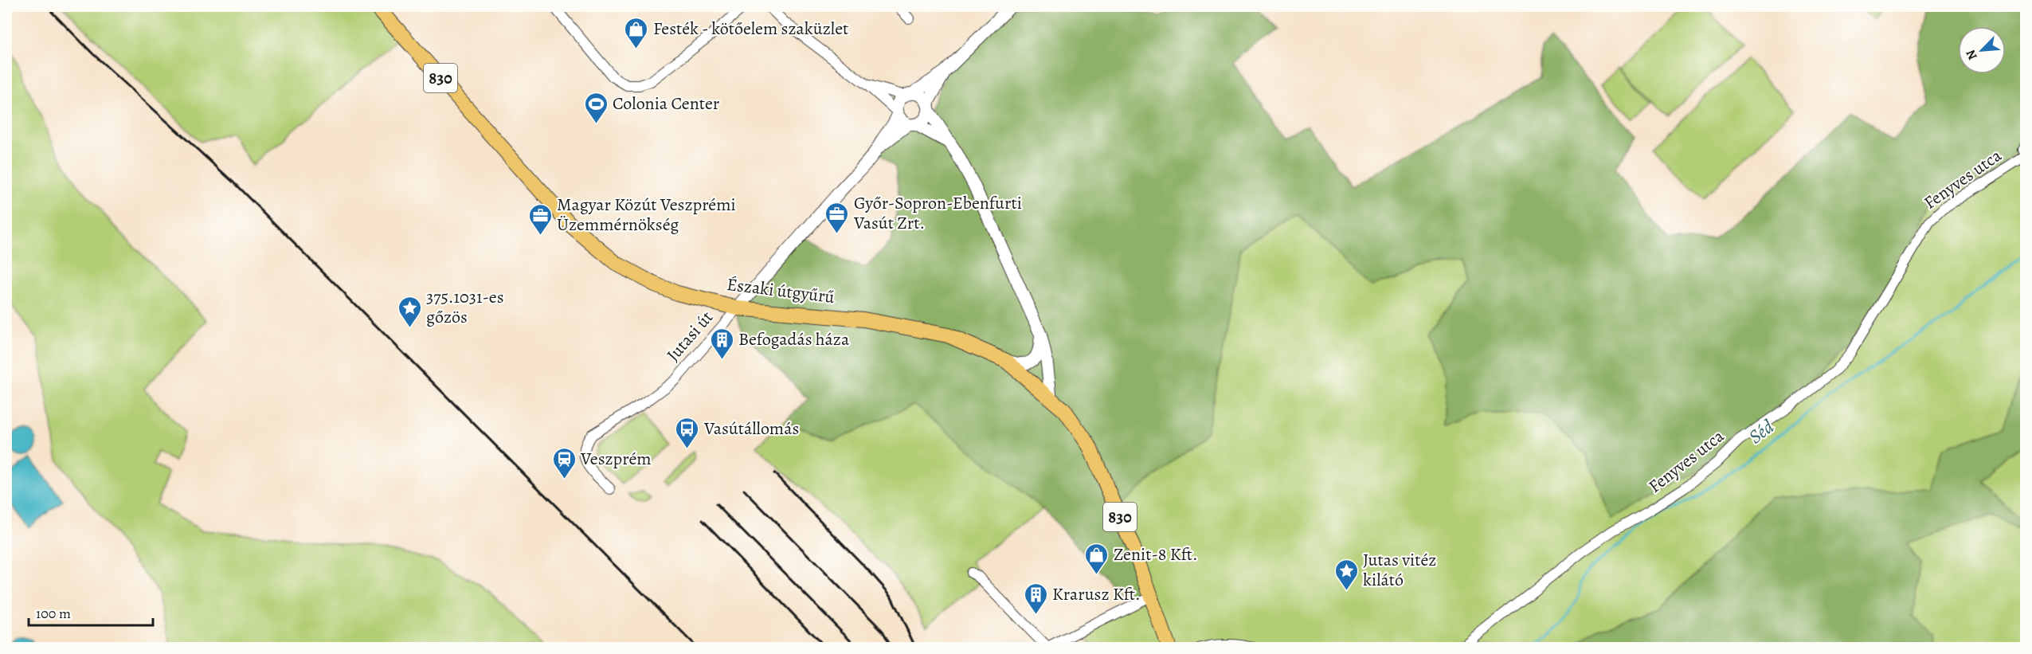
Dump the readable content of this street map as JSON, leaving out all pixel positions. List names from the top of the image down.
{
  "streets": {
    "main road": ["830", "Északi útgyűrű"],
    "street": ["Fenyves utca", "Jutasi út"]
  },
  "crossings": [
    ["830", "Északi útgyűrű"],
    ["Északi útgyűrű", "Jutasi út"]
  ],
  "water": ["Séd"],
  "places": {
    "shop": ["Festék - kötőelem szaküzlet", "Zenit-8 Kft."],
    "sports": ["Colonia Center"],
    "office": ["Győr-Sopron-Ebenfurti Vasút Zrt.", "Magyar Közút Veszprémi Üzemmérnökség"],
    "place": ["375.1031-es gőzös", "Jutas vitéz kilátó"],
    "building": ["Befogadás háza", "Krarusz Kft."],
    "bus stop": ["Vasútállomás"],
    "station": ["Veszprém"]
  },
  "scale_bar": "100 m",
  "north": "bottom left"
}
